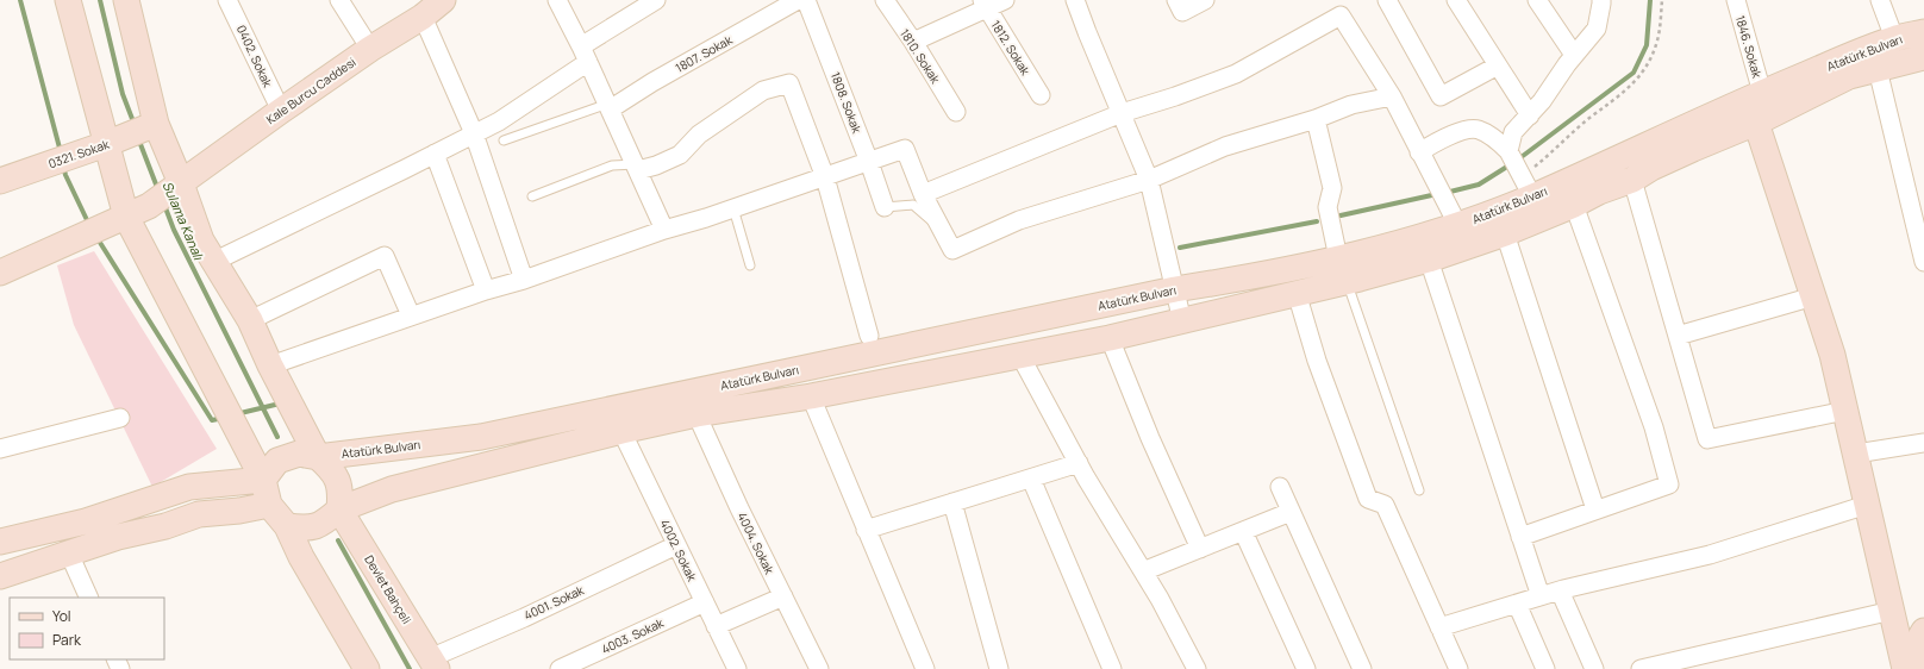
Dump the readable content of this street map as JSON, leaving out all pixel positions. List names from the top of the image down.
{
  "streets": {
    "main road": [
      "Atatürk Bulvarı",
      "Kale Burcu Caddesi",
      "0321. Sokak",
      "Devlet Bahçeli"
    ],
    "street": [
      "1846. Sokak",
      "1812. Sokak",
      "1807. Sokak",
      "0402. Sokak",
      "1810. Sokak",
      "1808. Sokak",
      "4004. Sokak",
      "4002. Sokak",
      "4001. Sokak",
      "4003. Sokak"
    ]
  },
  "crossings": [
    ["1846. Sokak", "Atatürk Bulvarı"],
    ["Atatürk Bulvarı", "4004. Sokak"],
    ["Atatürk Bulvarı", "4002. Sokak"],
    ["Atatürk Bulvarı", "Devlet Bahçeli"],
    ["0402. Sokak", "Kale Burcu Caddesi"],
    ["4002. Sokak", "4001. Sokak"],
    ["4002. Sokak", "4003. Sokak"],
    ["Devlet Bahçeli", "4001. Sokak"]
  ],
  "water": ["Sulama Kanalı"],
  "legend": ["Yol", "Park"]
}
